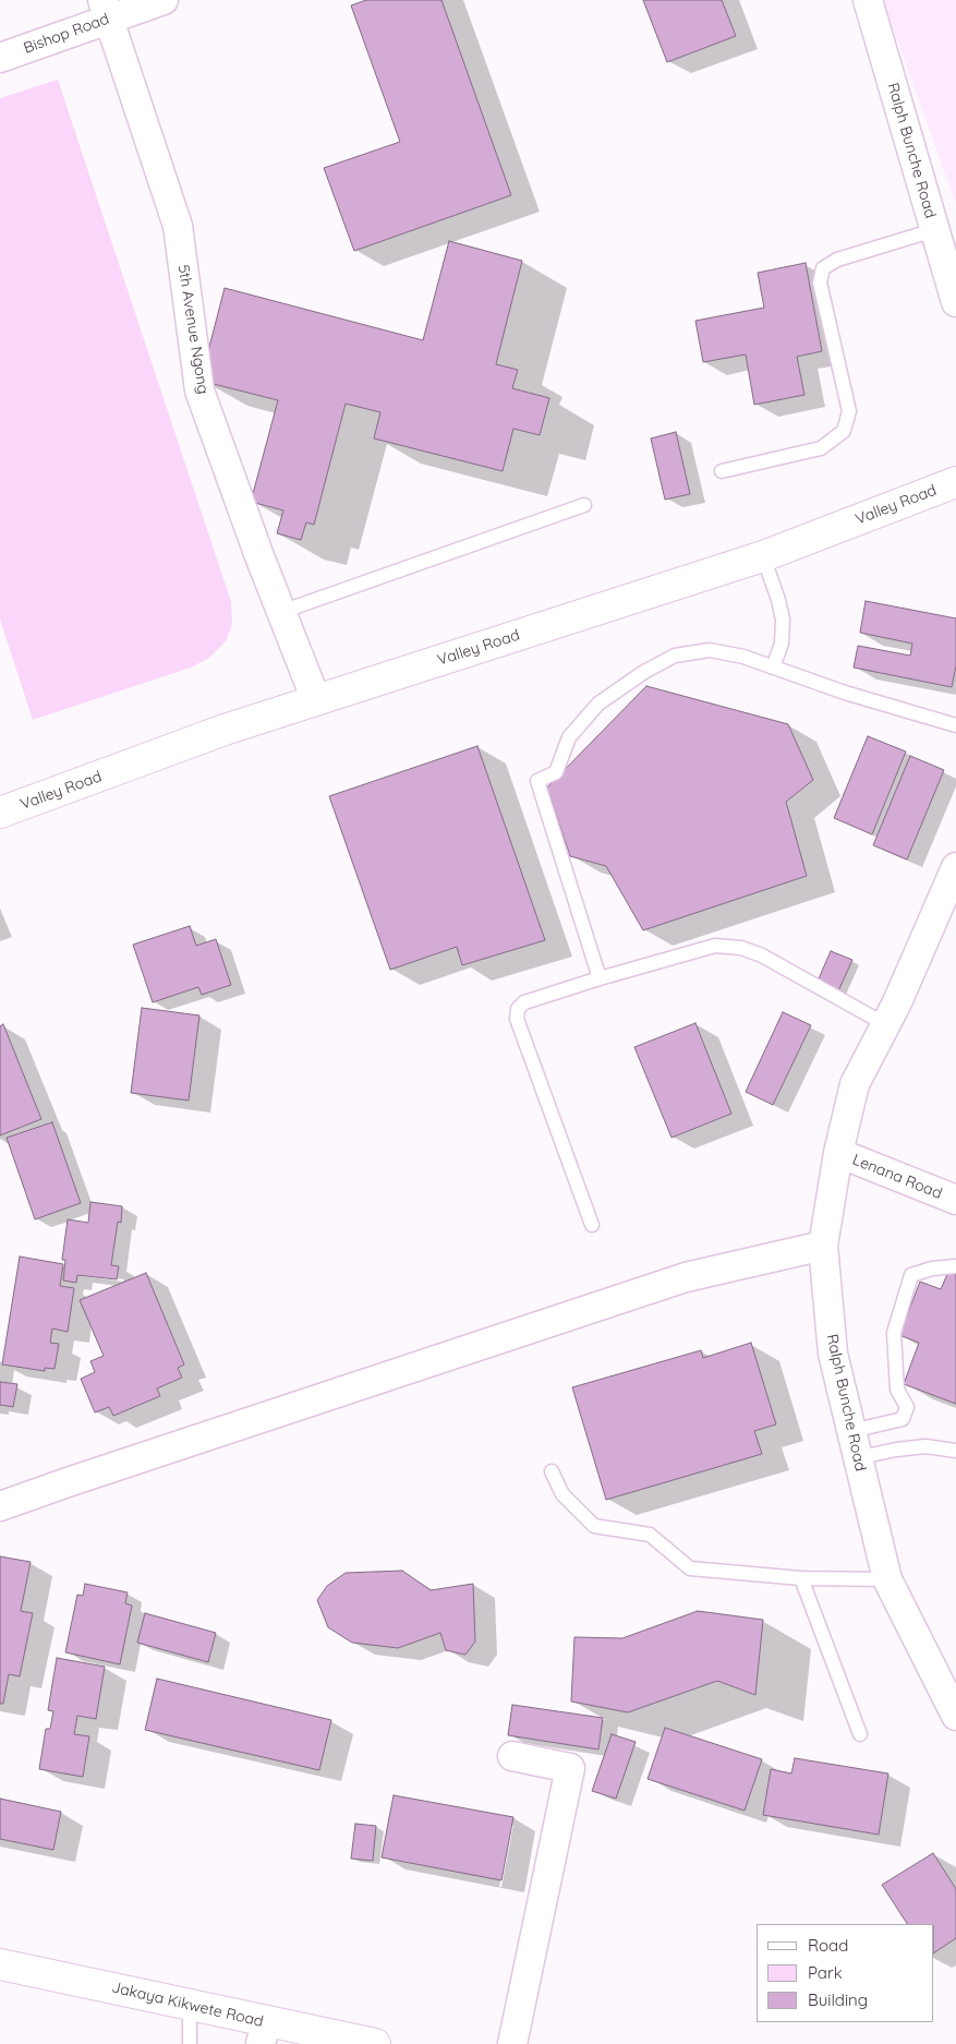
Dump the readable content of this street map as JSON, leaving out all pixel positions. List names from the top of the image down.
{
  "streets": {
    "main road": ["Valley Road", "Jakaya Kikwete Road"],
    "street": [
      "Bishop Road",
      "Ralph Bunche Road",
      "5th Avenue Ngong",
      "Lenana Road"
    ]
  },
  "crossings": [
    ["Bishop Road", "5th Avenue Ngong"],
    ["Ralph Bunche Road", "Lenana Road"],
    ["5th Avenue Ngong", "Valley Road"]
  ],
  "legend": ["Road", "Park", "Building"]
}
